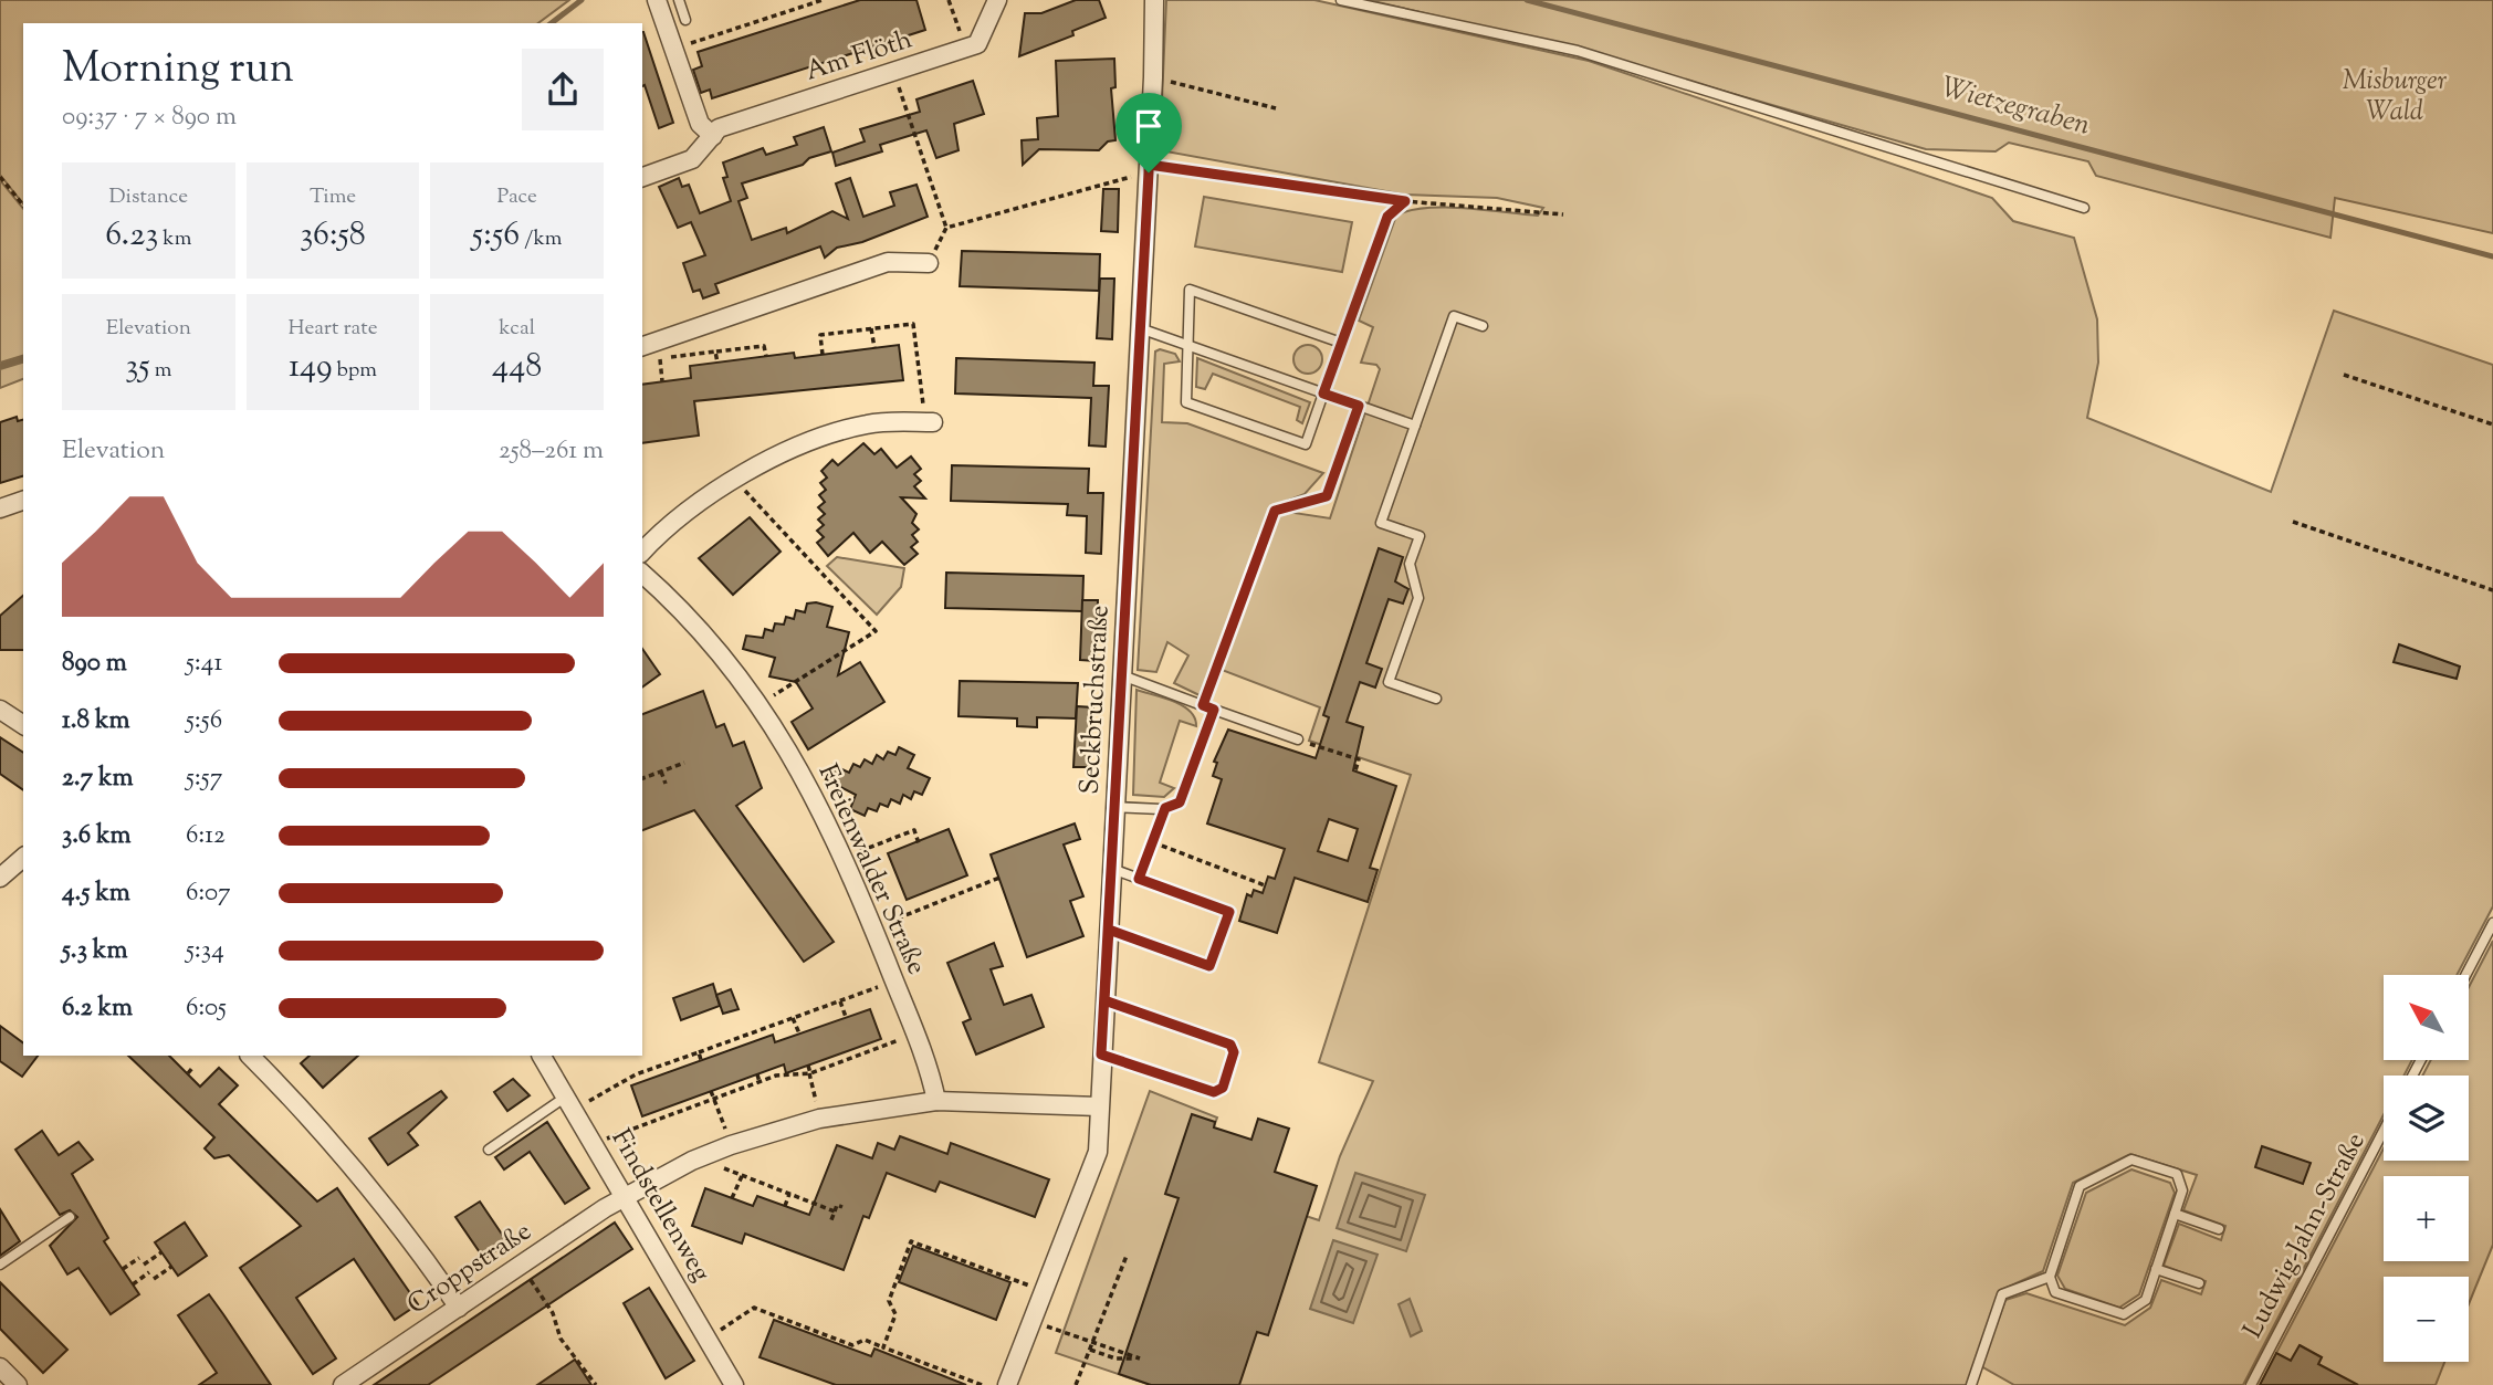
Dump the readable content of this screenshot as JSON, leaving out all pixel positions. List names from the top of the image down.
{
  "streets": {
    "street": [
      "Am Flöth",
      "Seckbruchstraße",
      "Freienwalder Straße",
      "Findstellenweg",
      "Croppstraße"
    ],
    "lane": ["Ludwig-Jahn-Straße"]
  },
  "crossings": [
    ["Seckbruchstraße", "Croppstraße"],
    ["Freienwalder Straße", "Croppstraße"],
    ["Findstellenweg", "Croppstraße"]
  ],
  "water": ["Wietzegraben"],
  "parks": ["Misburger Wald"],
  "north": "top left",
  "page": {
    "heading": ["Morning run", "09:37 · 7 × 890 m"],
    "stats": [
      ["Distance", "6.23 km"],
      ["Time", "36:58"],
      ["Pace", "5:56 /km"],
      ["Elevation", "35 m"],
      ["Heart rate", "149 bpm"],
      ["kcal", "448"]
    ],
    "chart": ["Elevation", "258–261 m"],
    "list": [
      {
        "name": "890 m",
        "note": "5:41"
      },
      {
        "name": "1.8 km",
        "note": "5:56"
      },
      {
        "name": "2.7 km",
        "note": "5:57"
      },
      {
        "name": "3.6 km",
        "note": "6:12"
      },
      {
        "name": "4.5 km",
        "note": "6:07"
      },
      {
        "name": "5.3 km",
        "note": "5:34"
      },
      {
        "name": "6.2 km",
        "note": "6:05"
      }
    ],
    "map_buttons": ["+", "−"]
  }
}
